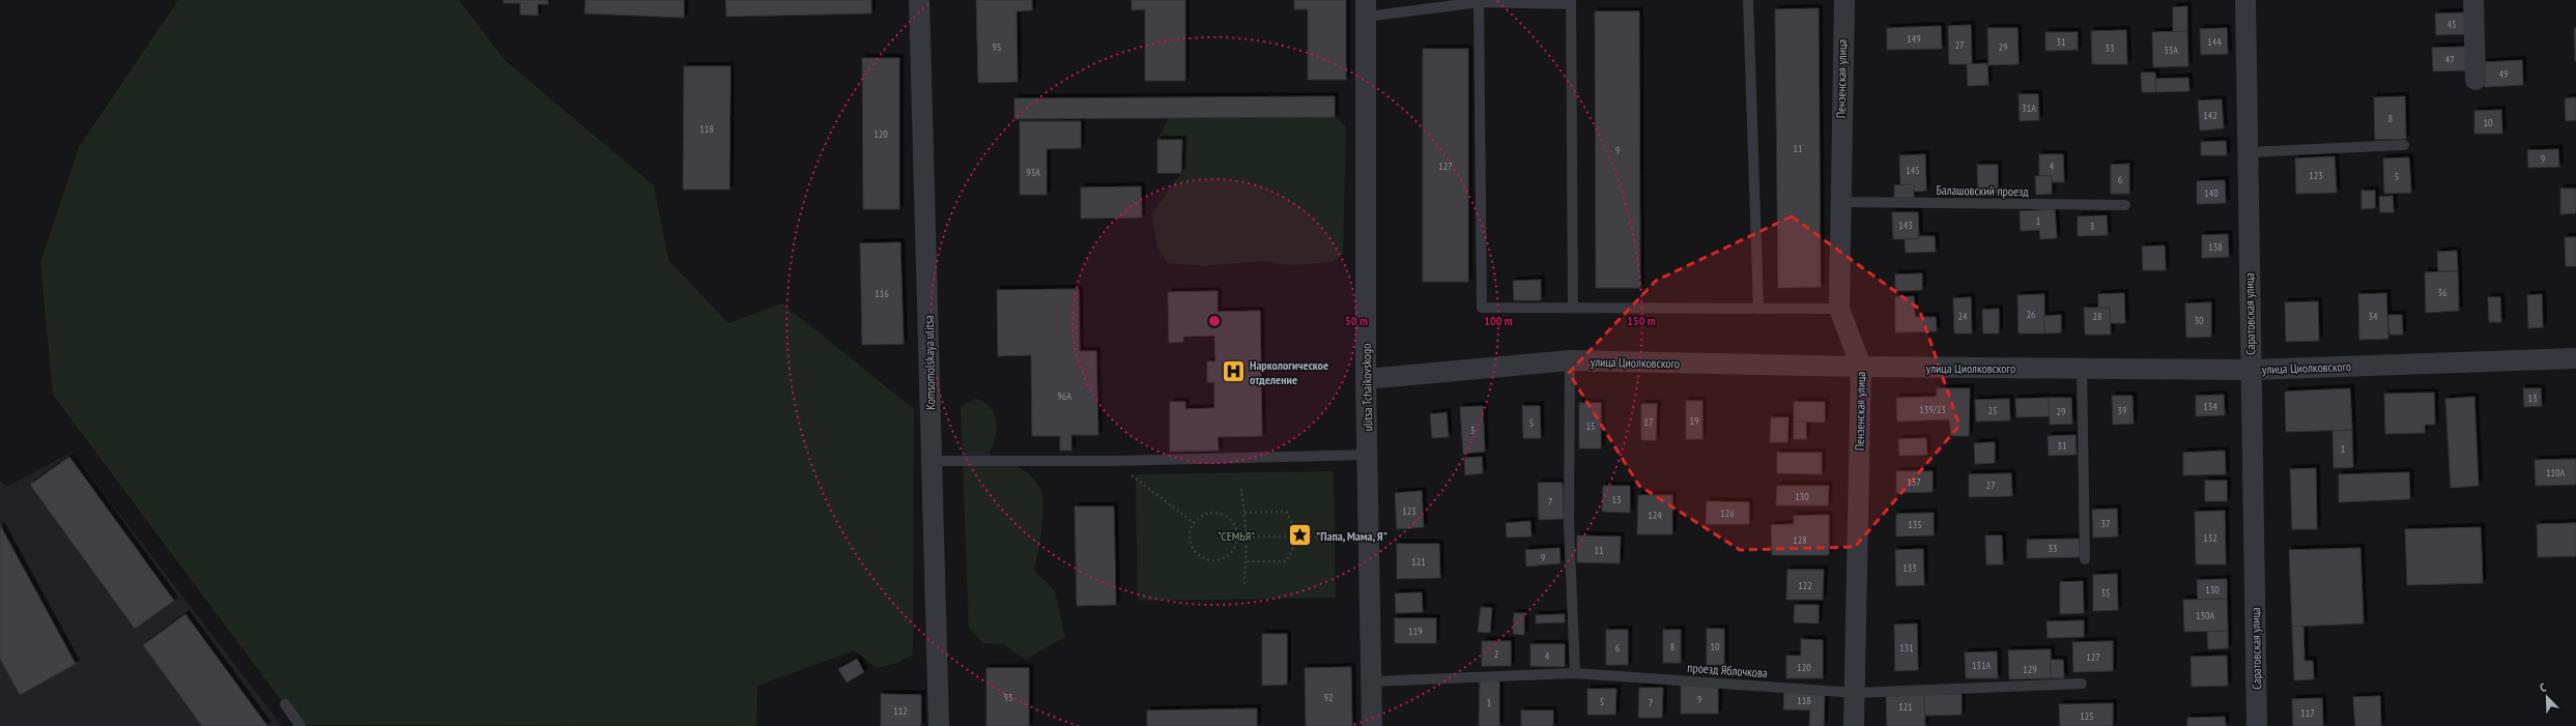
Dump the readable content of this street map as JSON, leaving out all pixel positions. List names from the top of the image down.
{
  "streets": {
    "street": [
      "Пензенская улица",
      "Саратовская улица",
      "Komsomolskaya ulitsa",
      "улица Циолковского",
      "ulitsa Tchaikovskogo"
    ],
    "lane": ["Балашовский проезд", "проезд Яблочкова"]
  },
  "crossings": [
    ["Пензенская улица", "Балашовский проезд"],
    ["Пензенская улица", "улица Циолковского"],
    ["Пензенская улица", "проезд Яблочкова"],
    ["Саратовская улица", "улица Циолковского"],
    ["улица Циолковского", "ulitsa Tchaikovskogo"],
    ["ulitsa Tchaikovskogo", "проезд Яблочкова"]
  ],
  "parks": ["\"СЕМЬЯ\""],
  "places": {
    "hospital": ["Наркологическое отделение"],
    "place": ["\"Папа, Мама, Я\""]
  },
  "house_numbers": [
    "45",
    "149",
    "31",
    "144",
    "27",
    "95",
    "29",
    "33",
    "33А",
    "47",
    "49",
    "31А",
    "142",
    "8",
    "10",
    "118",
    "120",
    "11",
    "9",
    "9",
    "127",
    "4",
    "145",
    "93А",
    "123",
    "5",
    "6",
    "140",
    "1",
    "143",
    "3",
    "138",
    "36",
    "116",
    "26",
    "24",
    "28",
    "34",
    "30",
    "96А",
    "13",
    "134",
    "139/23",
    "25",
    "39",
    "29",
    "19",
    "17",
    "5",
    "15",
    "3",
    "31",
    "1",
    "110А",
    "137",
    "27",
    "130",
    "13",
    "7",
    "123",
    "126",
    "124",
    "37",
    "135",
    "132",
    "128",
    "33",
    "11",
    "9",
    "121",
    "133",
    "122",
    "130",
    "35",
    "130А",
    "119",
    "8",
    "10",
    "6",
    "131",
    "2",
    "4",
    "127",
    "131А",
    "120",
    "129",
    "93",
    "92",
    "9",
    "118",
    "5",
    "1",
    "7",
    "121",
    "112",
    "117",
    "125"
  ],
  "north": "top left",
  "rings": ["50 m", "100 m", "150 m"]
}
